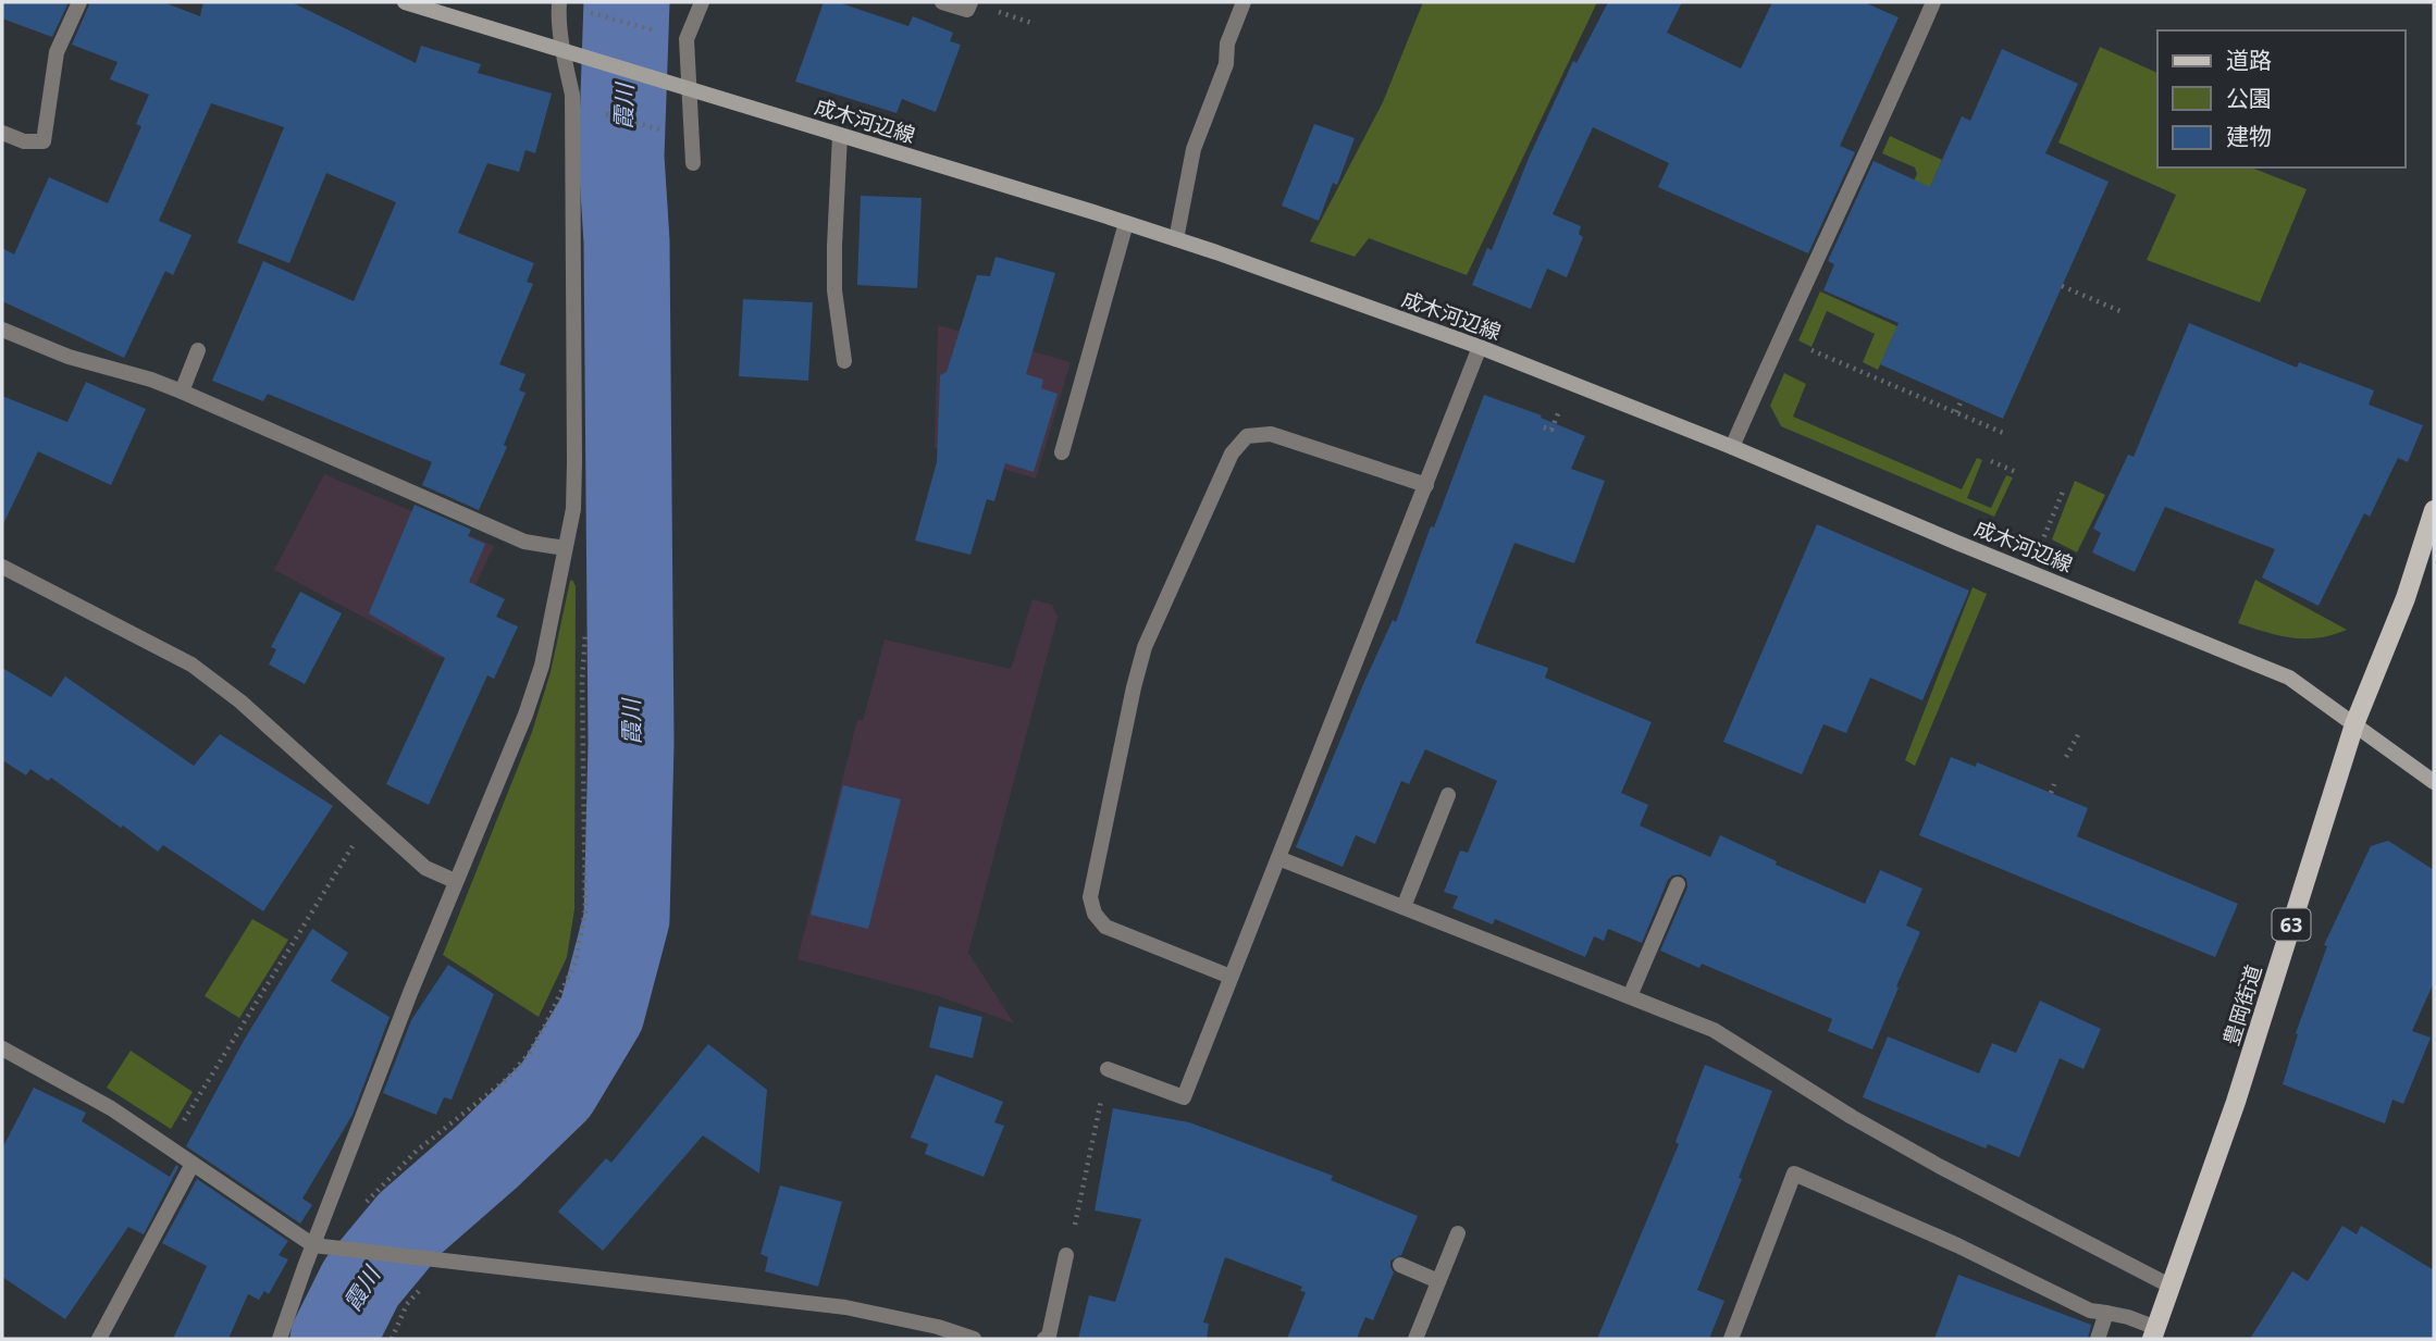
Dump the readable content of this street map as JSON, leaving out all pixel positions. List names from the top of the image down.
{
  "streets": {
    "main road": ["成木河辺線", "63", "豊岡街道"]
  },
  "crossings": [
    ["成木河辺線", "豊岡街道"]
  ],
  "water": ["霞川"],
  "legend": ["道路", "公園", "建物"]
}
